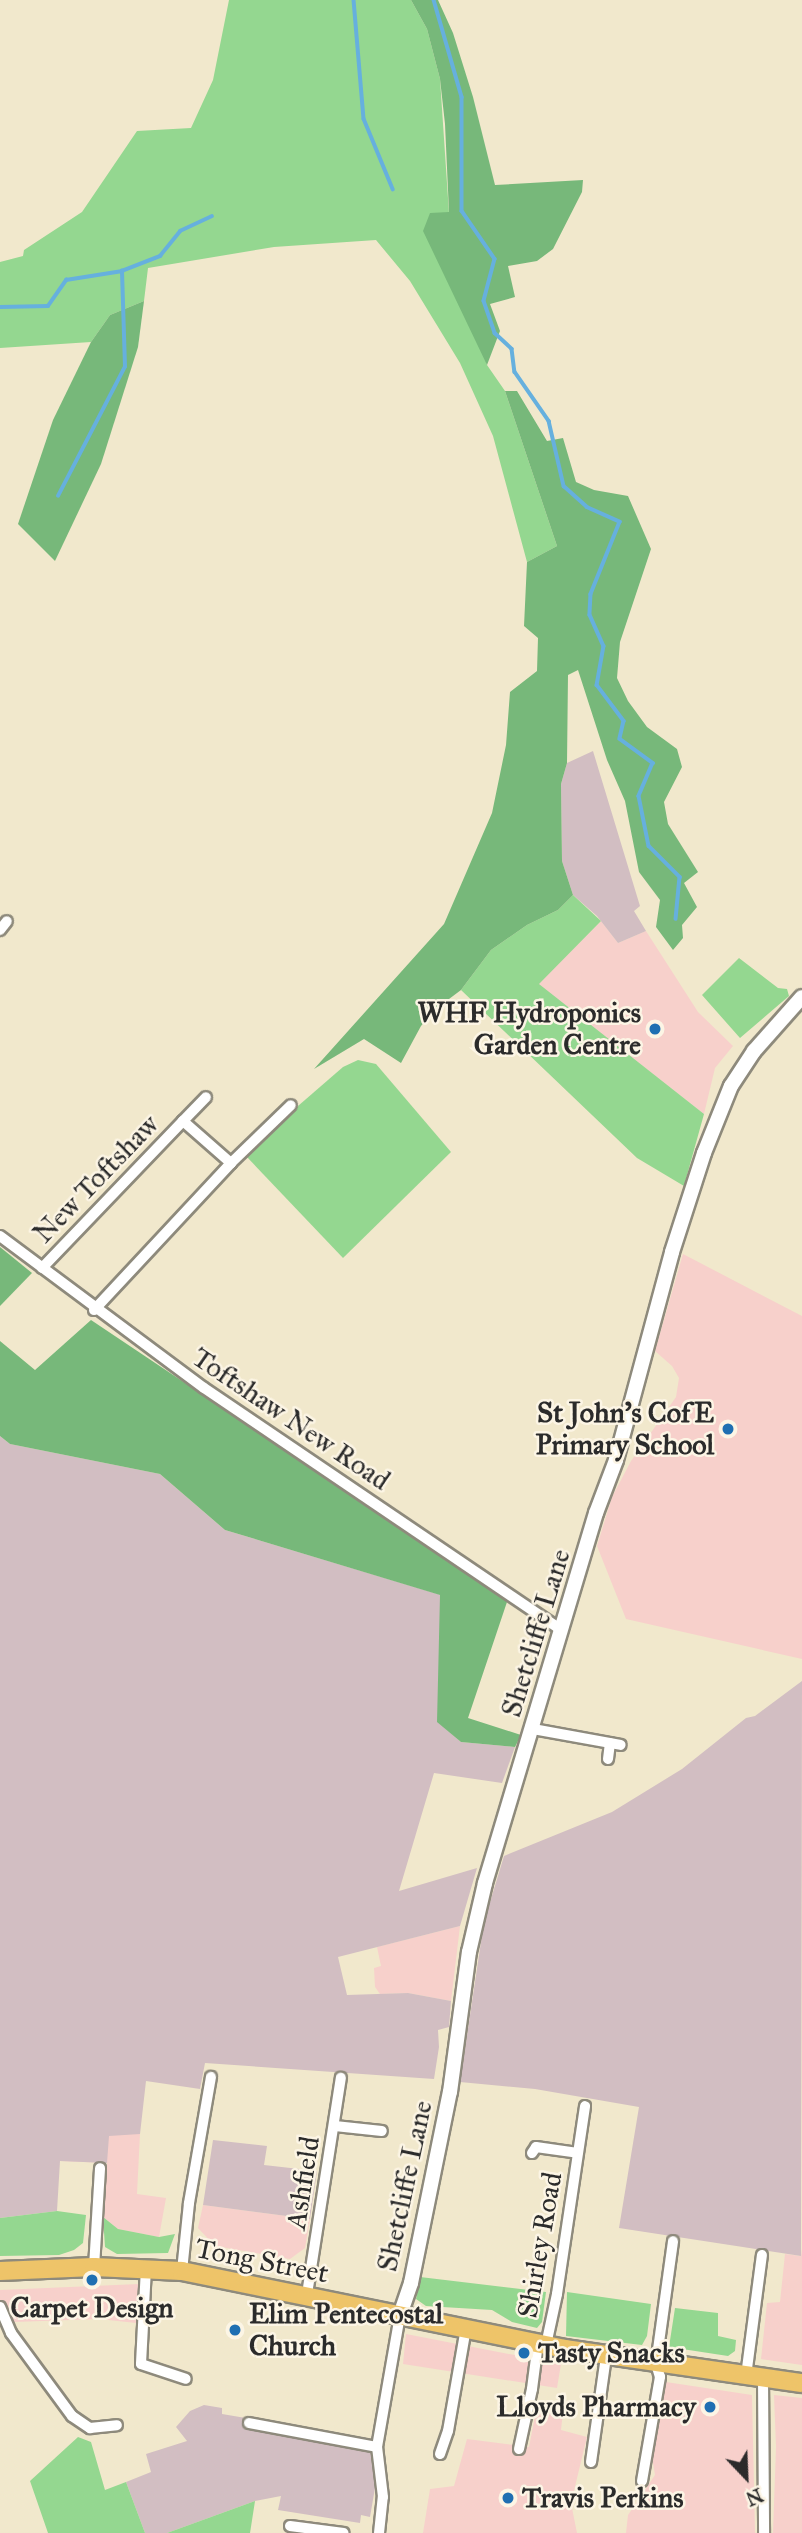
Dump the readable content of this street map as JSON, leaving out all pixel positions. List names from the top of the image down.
{
  "streets": {
    "highway": ["Tong Street"],
    "street": [
      "New Toftshaw",
      "Toftshaw New Road",
      "Shetcliffe Lane",
      "Ashfield",
      "Shirley Road"
    ]
  },
  "crossings": [
    ["New Toftshaw", "Toftshaw New Road"],
    ["Toftshaw New Road", "Shetcliffe Lane"],
    ["Shetcliffe Lane", "Tong Street"],
    ["Ashfield", "Tong Street"],
    ["Shirley Road", "Tong Street"]
  ],
  "places": [
    "WHF Hydroponics Garden Centre",
    "St John's CofE Primary School",
    "Carpet Design",
    "Elim Pentecostal Church",
    "Tasty Snacks",
    "Lloyds Pharmacy",
    "Travis Perkins"
  ],
  "north": "bottom right"
}
